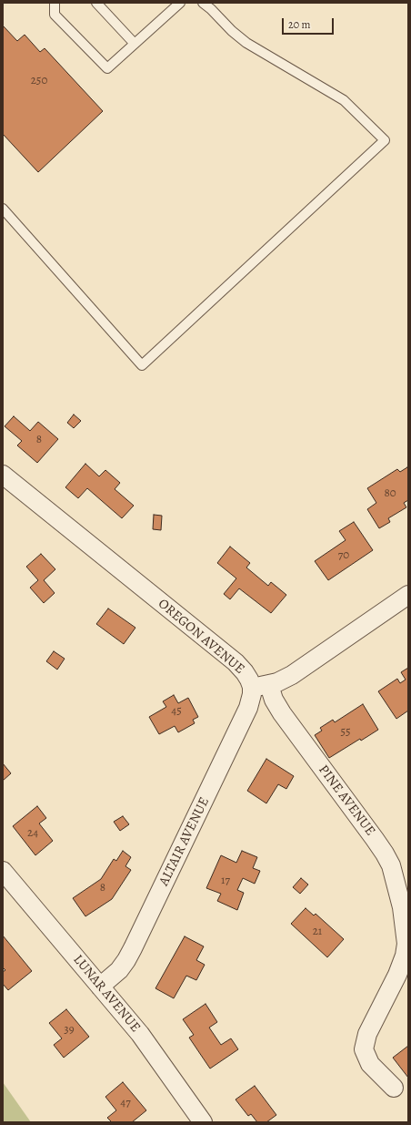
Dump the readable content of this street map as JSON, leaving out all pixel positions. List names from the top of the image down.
{
  "streets": {
    "street": [
      "OREGON AVENUE",
      "PINE AVENUE",
      "ALTAIR AVENUE",
      "LUNAR AVENUE"
    ]
  },
  "crossings": [
    ["OREGON AVENUE", "PINE AVENUE"],
    ["OREGON AVENUE", "ALTAIR AVENUE"],
    ["ALTAIR AVENUE", "LUNAR AVENUE"]
  ],
  "house_numbers": [
    "250",
    "8",
    "80",
    "70",
    "45",
    "55",
    "24",
    "17",
    "8",
    "21",
    "39",
    "47"
  ],
  "scale_bar": "20 m"
}
